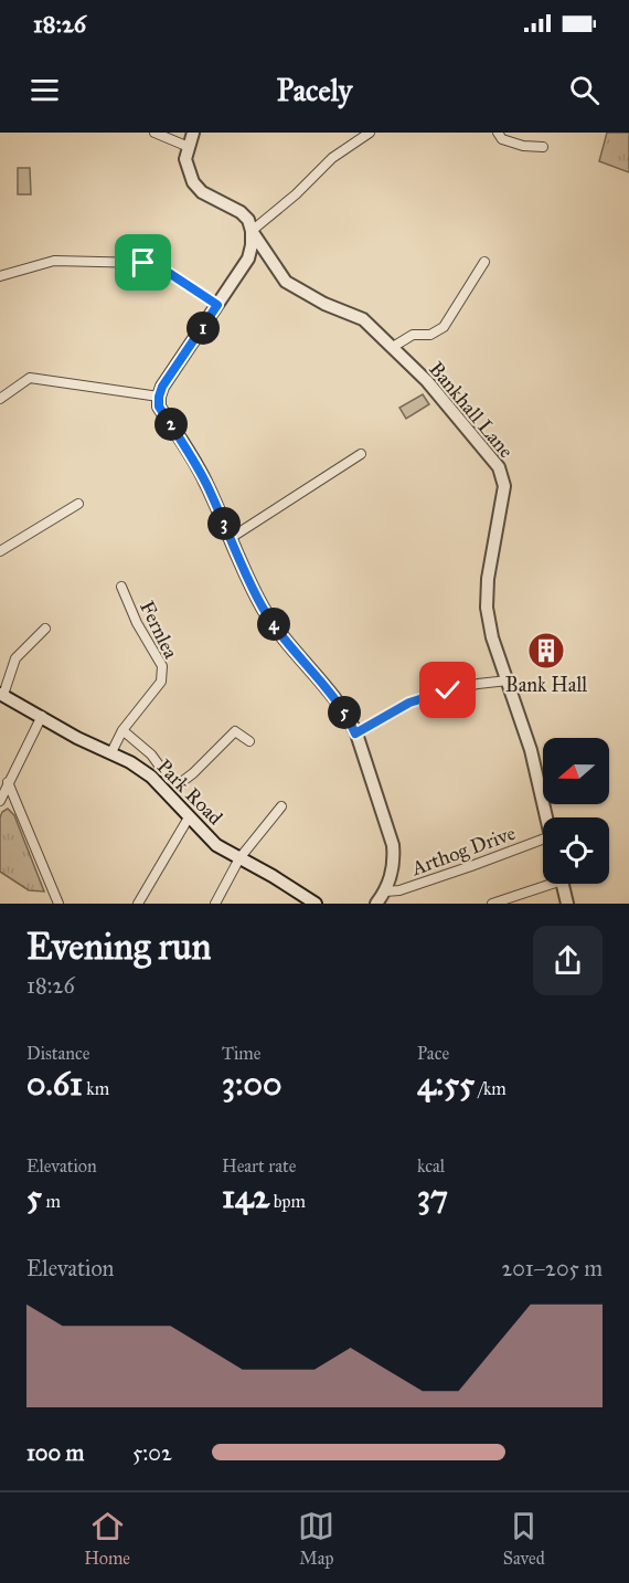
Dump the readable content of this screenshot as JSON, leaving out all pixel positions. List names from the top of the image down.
{
  "streets": {
    "street": [
      "Bankhall Lane",
      "Fernlea",
      "Park Road",
      "Arthog Drive"
    ]
  },
  "crossings": [
    ["Fernlea", "Park Road"]
  ],
  "places": {
    "building": ["Bank Hall"]
  },
  "north": "left",
  "page": {
    "status": "18:26",
    "header": "Pacely",
    "pins": [
      "1",
      "2",
      "3",
      "4",
      "5"
    ],
    "heading": ["Evening run", "18:26"],
    "stats": [
      ["Distance", "0.61 km"],
      ["Time", "3:00"],
      ["Pace", "4:55 /km"],
      ["Elevation", "5 m"],
      ["Heart rate", "142 bpm"],
      ["kcal", "37"]
    ],
    "chart": ["Elevation", "201–205 m"],
    "list": [
      {
        "name": "100 m",
        "note": "5:02"
      }
    ],
    "tabs": ["Home", "Map", "Saved"]
  }
}
